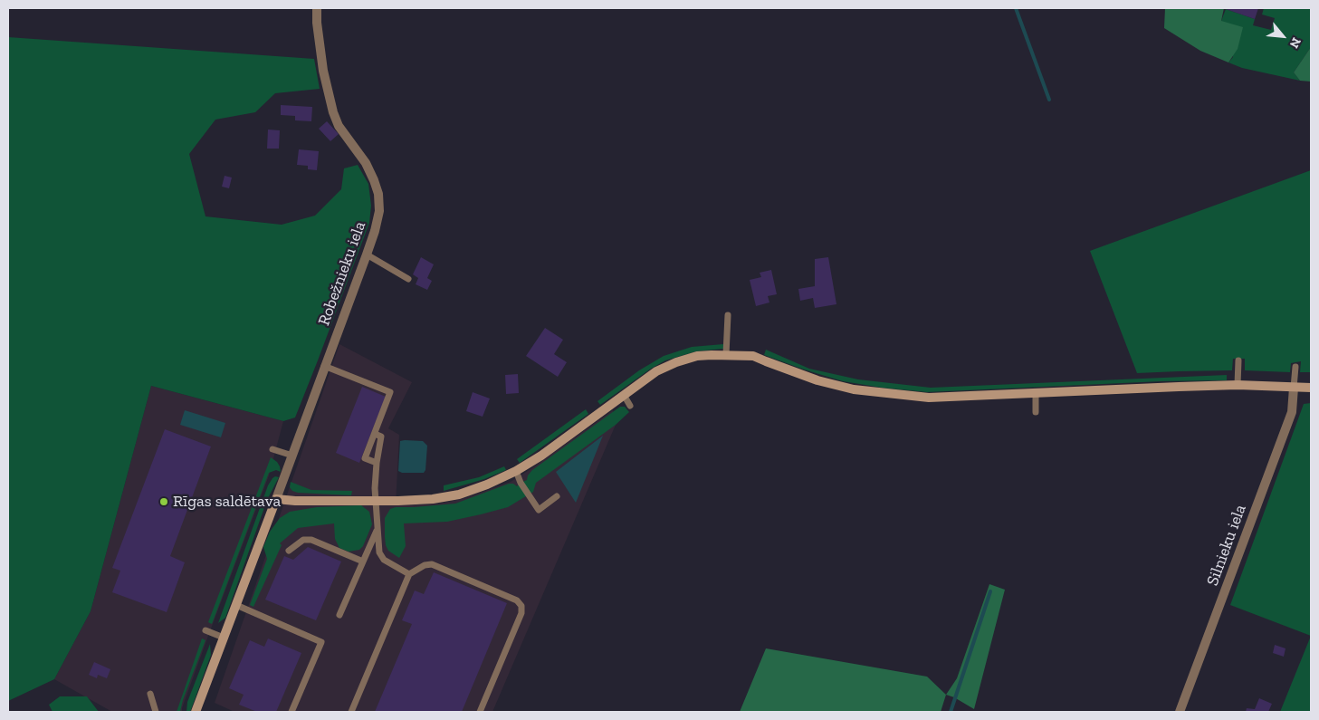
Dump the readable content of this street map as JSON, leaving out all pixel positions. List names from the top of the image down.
{
  "streets": {
    "street": ["Robežnieku iela", "Silnieku iela"]
  },
  "places": ["Rīgas saldētava"],
  "north": "bottom right"
}
